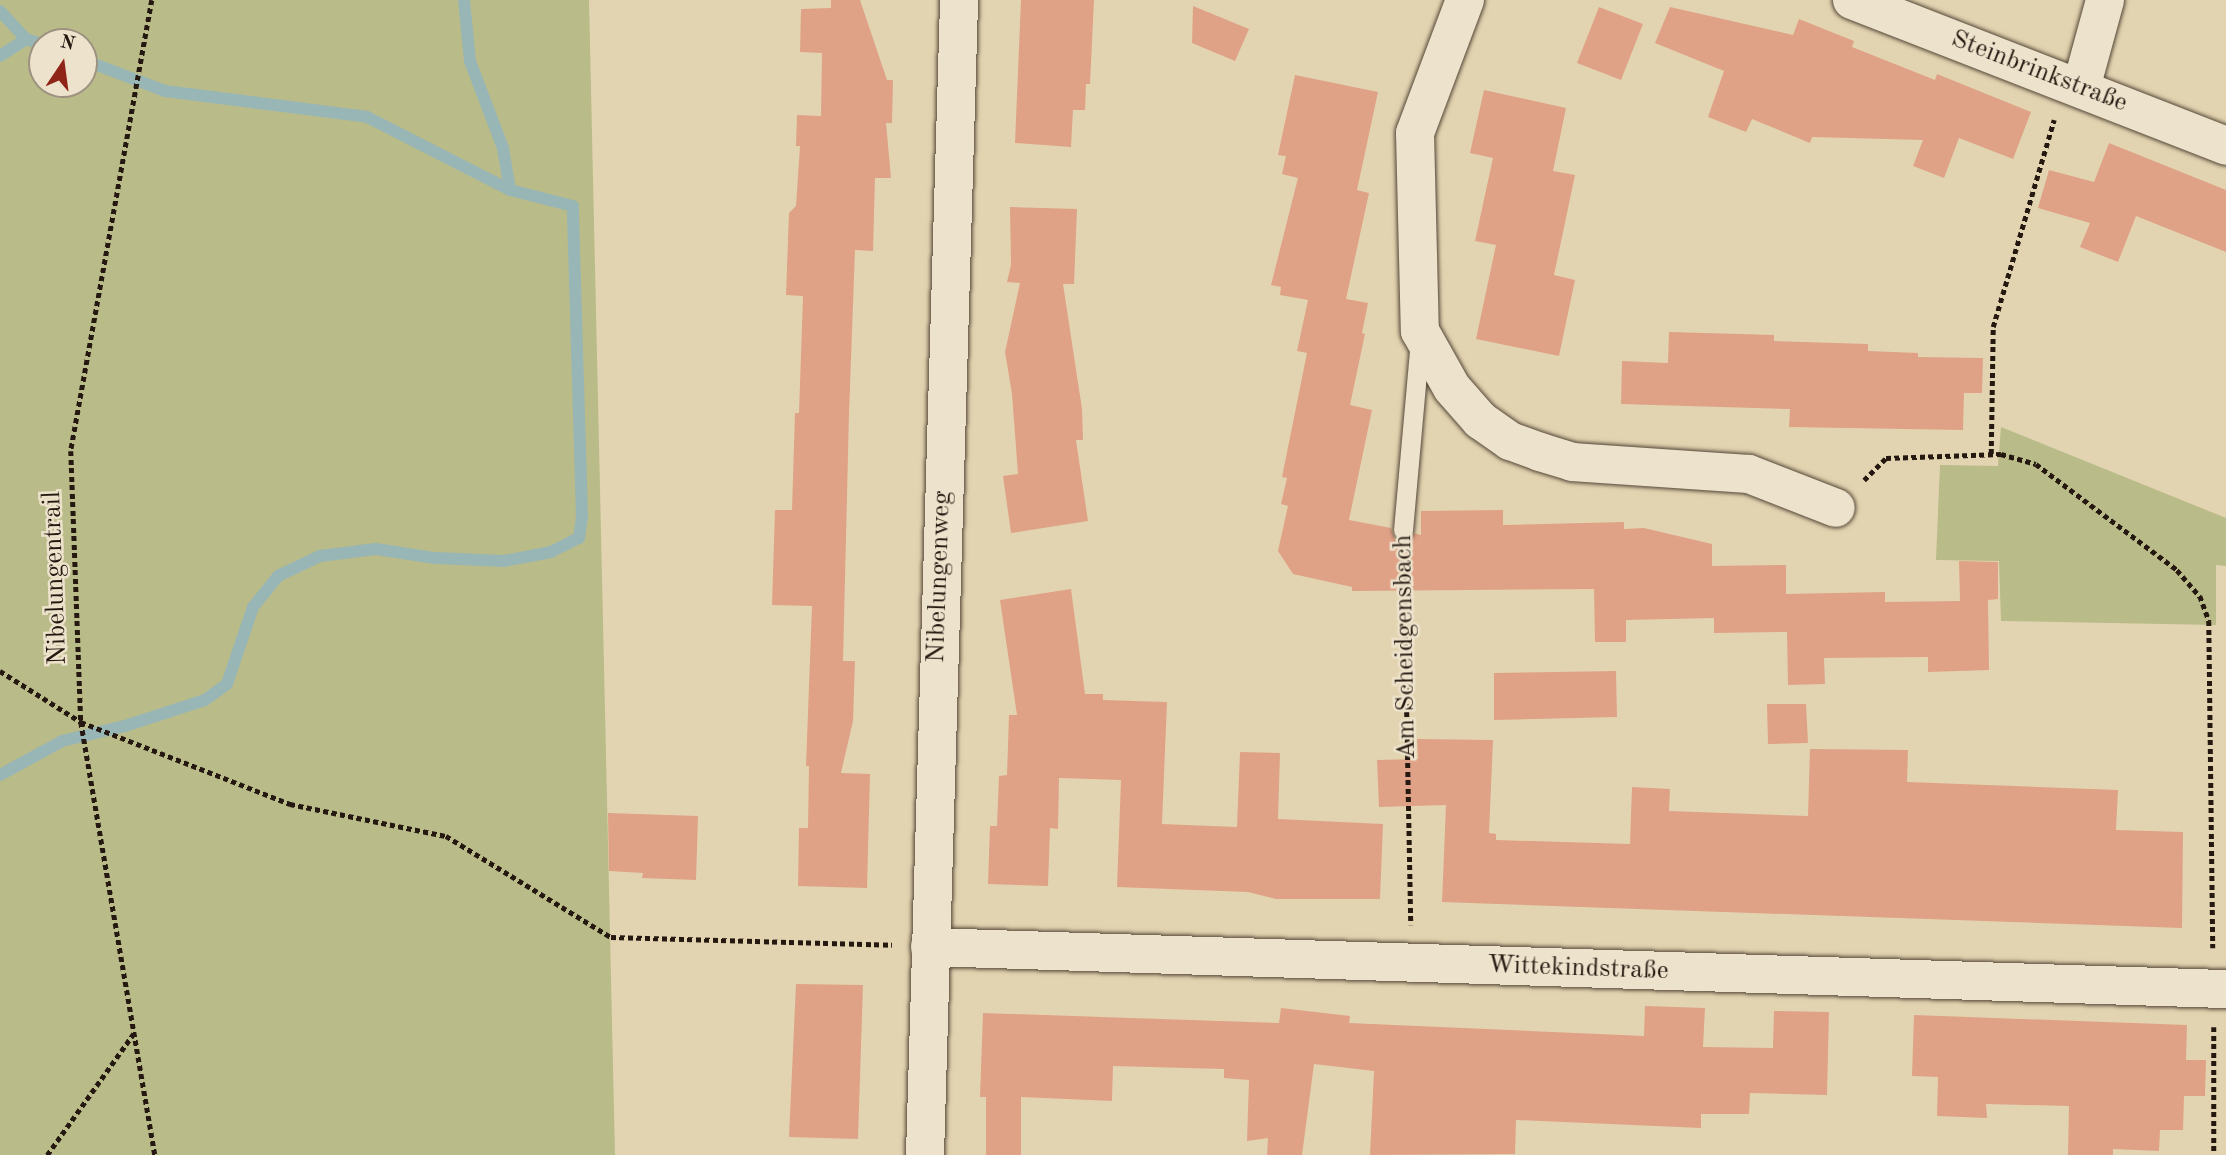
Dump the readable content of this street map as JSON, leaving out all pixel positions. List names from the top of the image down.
{
  "streets": {
    "street": [
      "Steinbrinkstraße",
      "Nibelungenweg",
      "Am Scheidgensbach",
      "Wittekindstraße"
    ],
    "path": ["Nibelungentrail"]
  },
  "crossings": [
    ["Nibelungenweg", "Wittekindstraße"],
    ["Am Scheidgensbach", "Wittekindstraße"]
  ],
  "north": "top"
}
